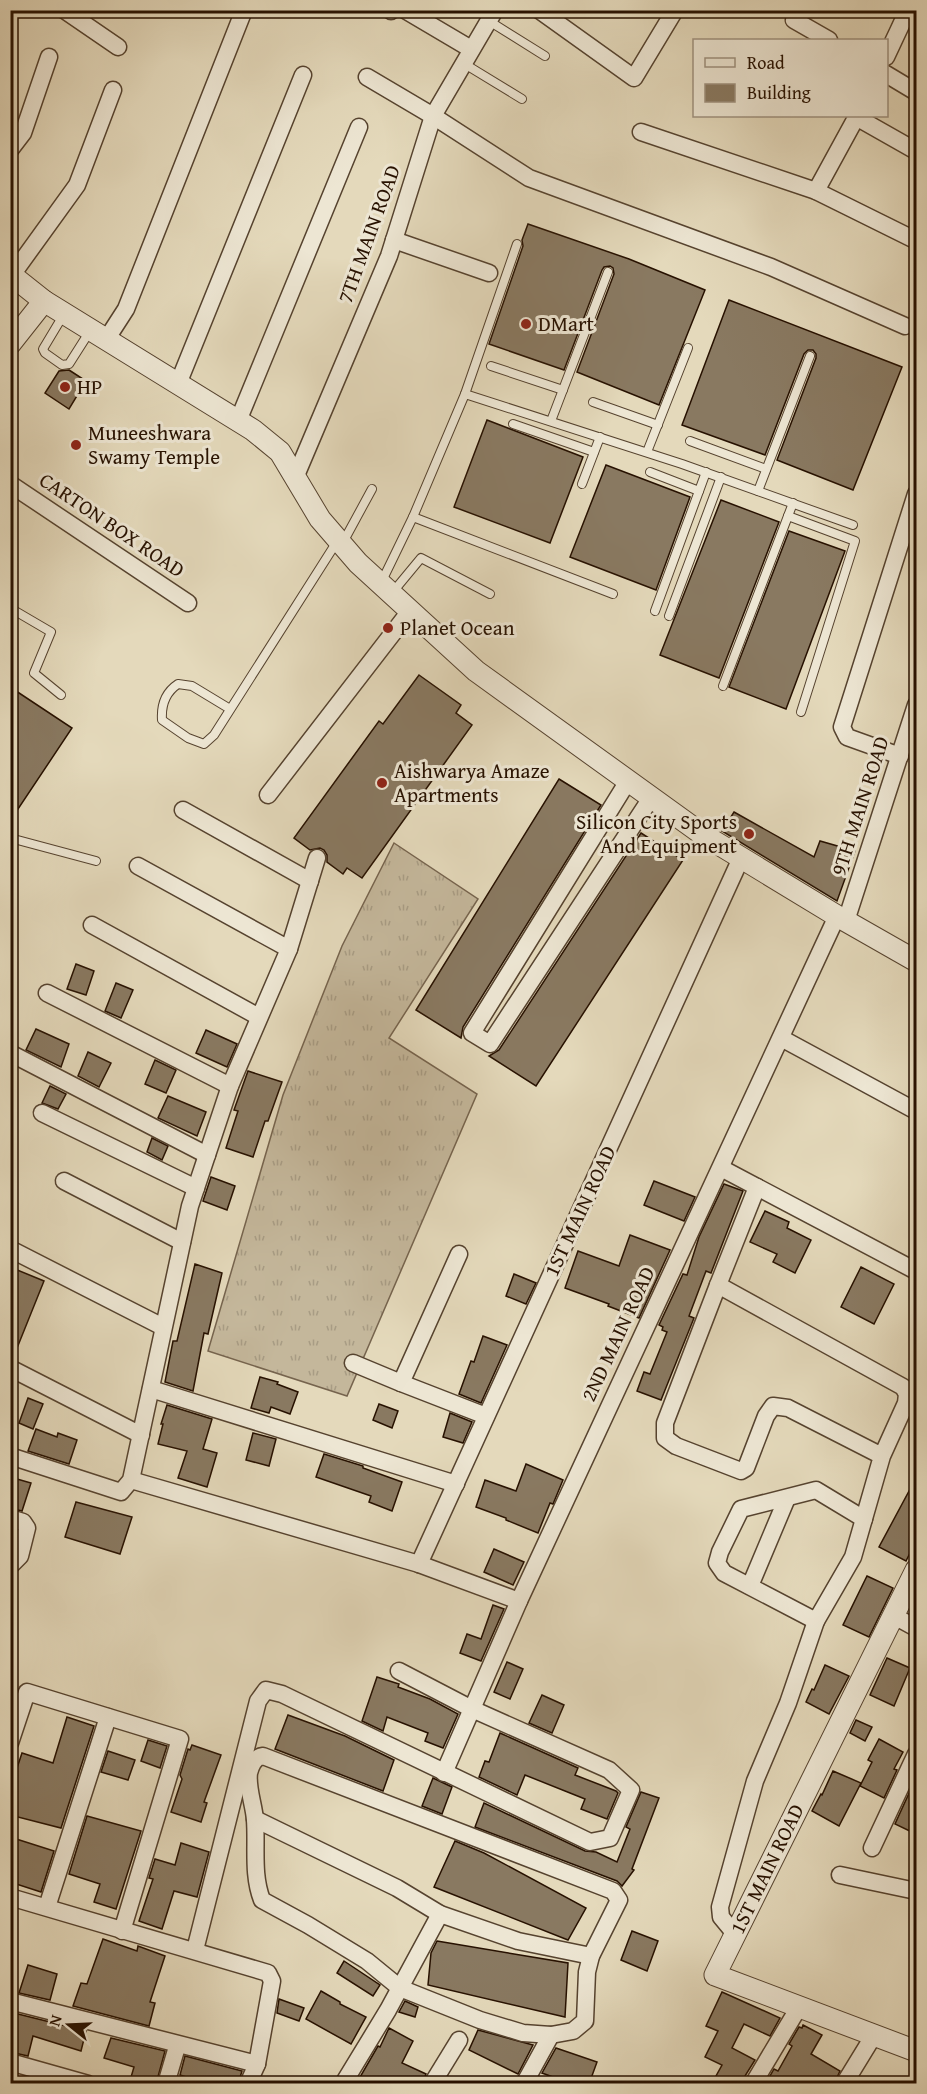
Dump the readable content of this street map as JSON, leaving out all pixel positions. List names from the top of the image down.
{
  "streets": {
    "street": [
      "7TH MAIN ROAD",
      "CARTON BOX ROAD",
      "9TH MAIN ROAD",
      "1ST MAIN ROAD",
      "2ND MAIN ROAD"
    ]
  },
  "crossings": [
    ["9TH MAIN ROAD", "2ND MAIN ROAD"]
  ],
  "places": [
    "DMart",
    "HP",
    "Muneeshwara Swamy Temple",
    "Planet Ocean",
    "Aishwarya Amaze Apartments",
    "Silicon City Sports And Equipment"
  ],
  "legend": ["Road", "Building"],
  "north": "left"
}
